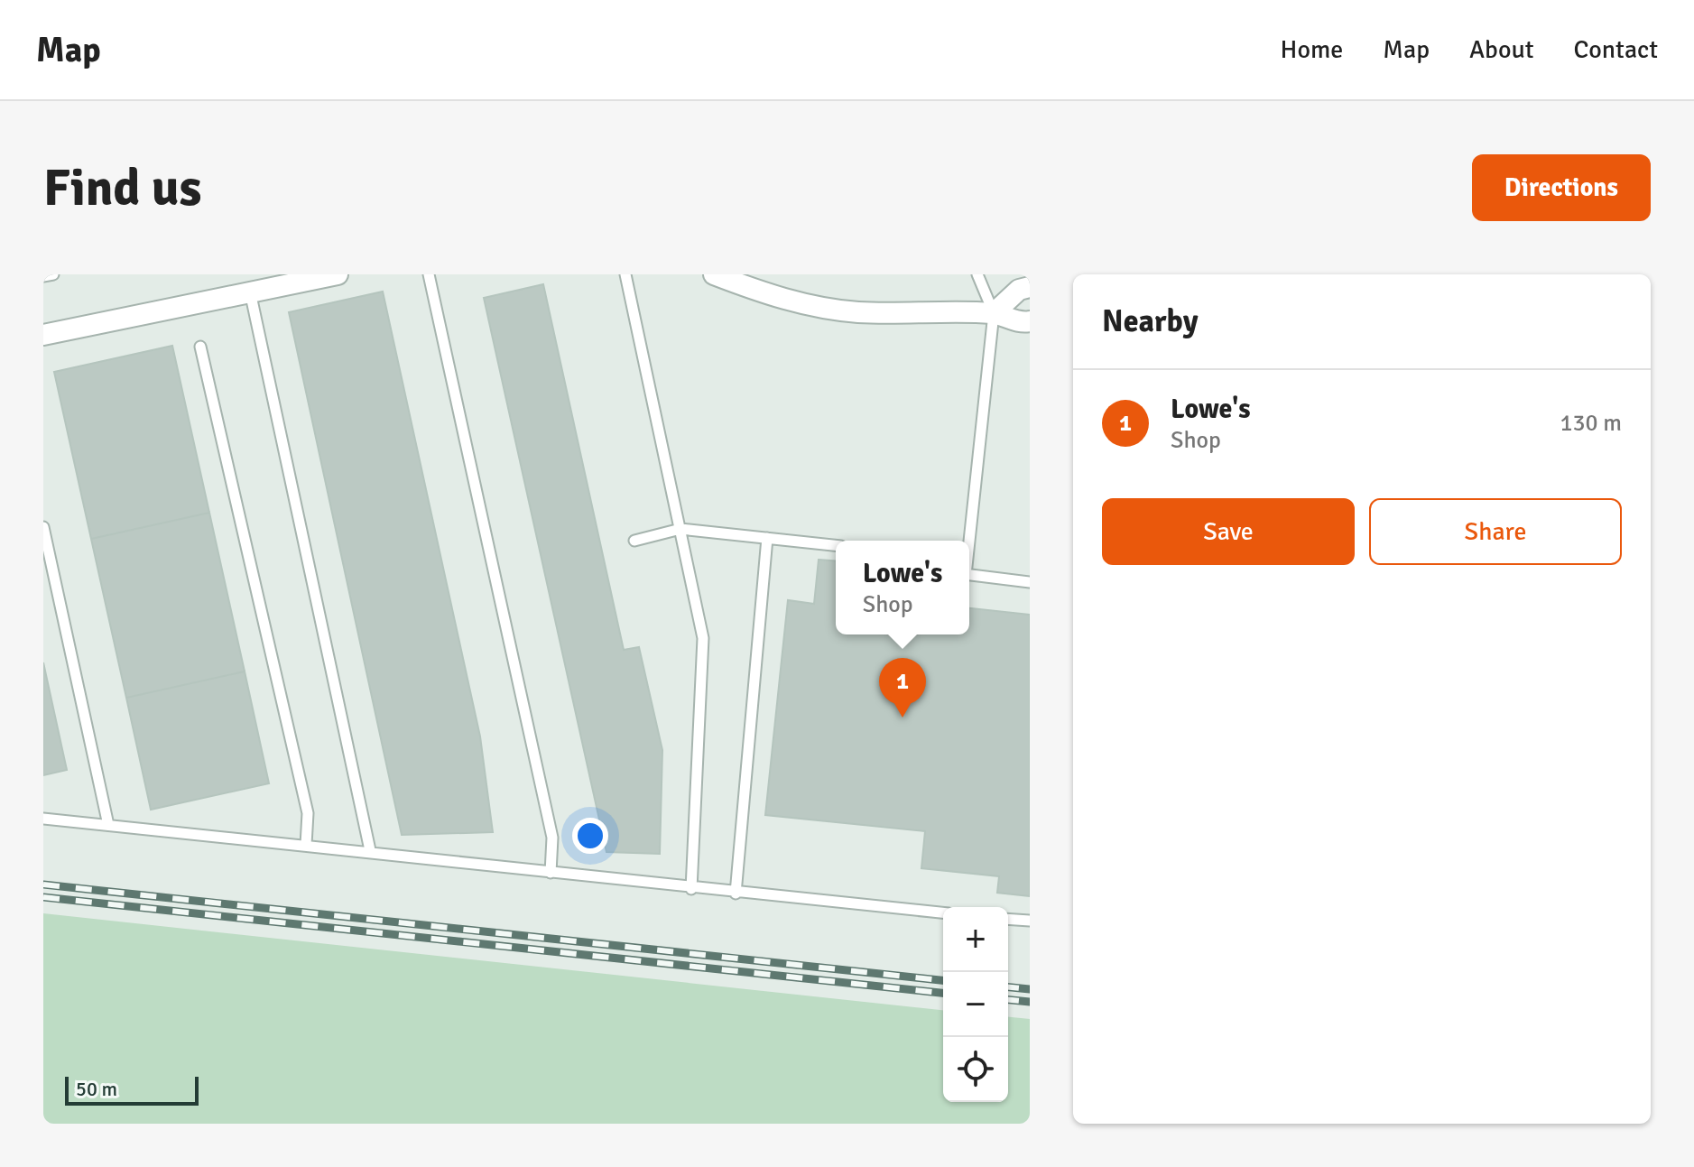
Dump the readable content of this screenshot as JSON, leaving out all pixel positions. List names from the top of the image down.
{
  "scale_bar": "50 m",
  "page": {
    "header": "Map",
    "nav": [
      "Home",
      "Map",
      "About",
      "Contact"
    ],
    "buttons": [
      "Directions",
      ["Save", "Share"]
    ],
    "title": "Find us",
    "heading": "Nearby",
    "list": [
      {
        "mark": "1",
        "name": "Lowe's",
        "note": "Shop",
        "value": "130 m"
      }
    ],
    "popup": ["Lowe's", "Shop"],
    "pins": "1",
    "map_buttons": ["+", "−"],
    "scale": "50 m"
  }
}
